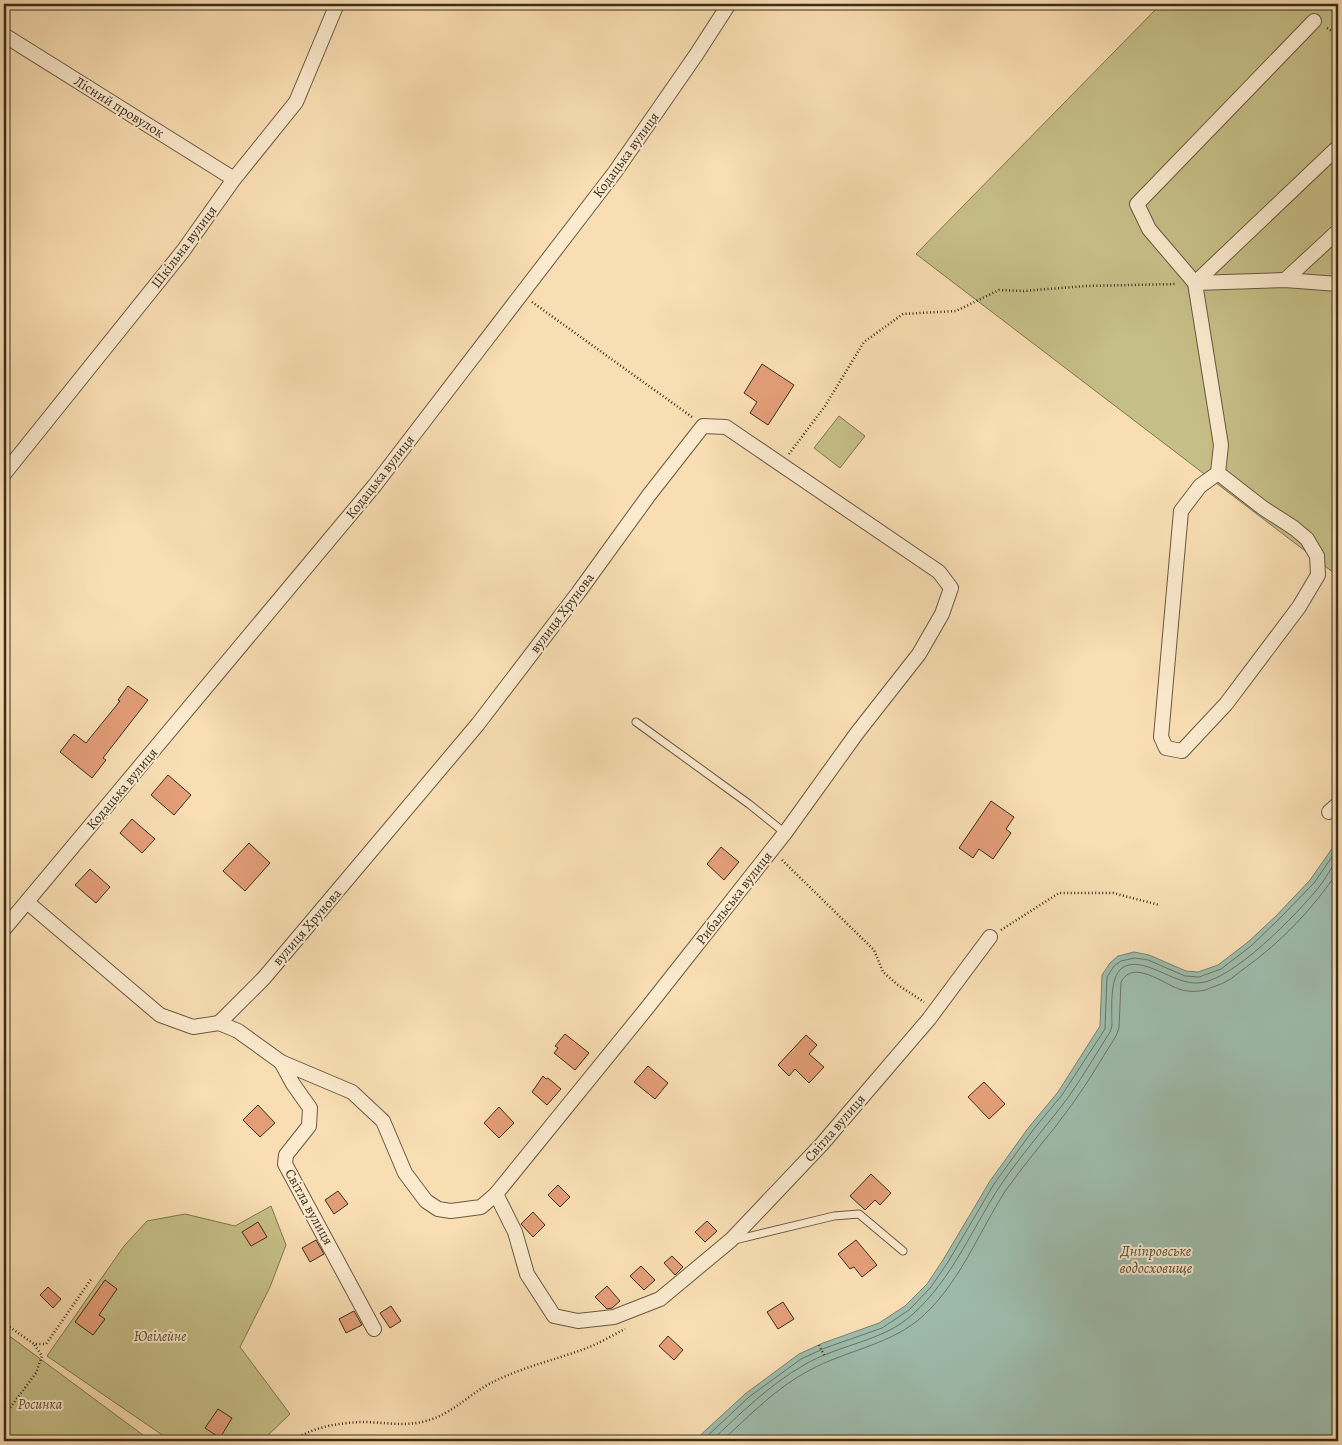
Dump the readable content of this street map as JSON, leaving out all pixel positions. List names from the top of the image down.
{
  "streets": {
    "street": [
      "Лісний провулок",
      "Кодацька вулиця",
      "Шкільна вулиця",
      "вулиця Хрунова",
      "Рибальська вулиця",
      "Світла вулиця"
    ]
  },
  "crossings": [
    ["Лісний провулок", "Шкільна вулиця"],
    ["вулиця Хрунова", "Рибальська вулиця"],
    ["Рибальська вулиця", "Світла вулиця"]
  ],
  "water": ["Дніпровське водосховище"],
  "parks": ["Ювілейне", "Росинка"]
}
